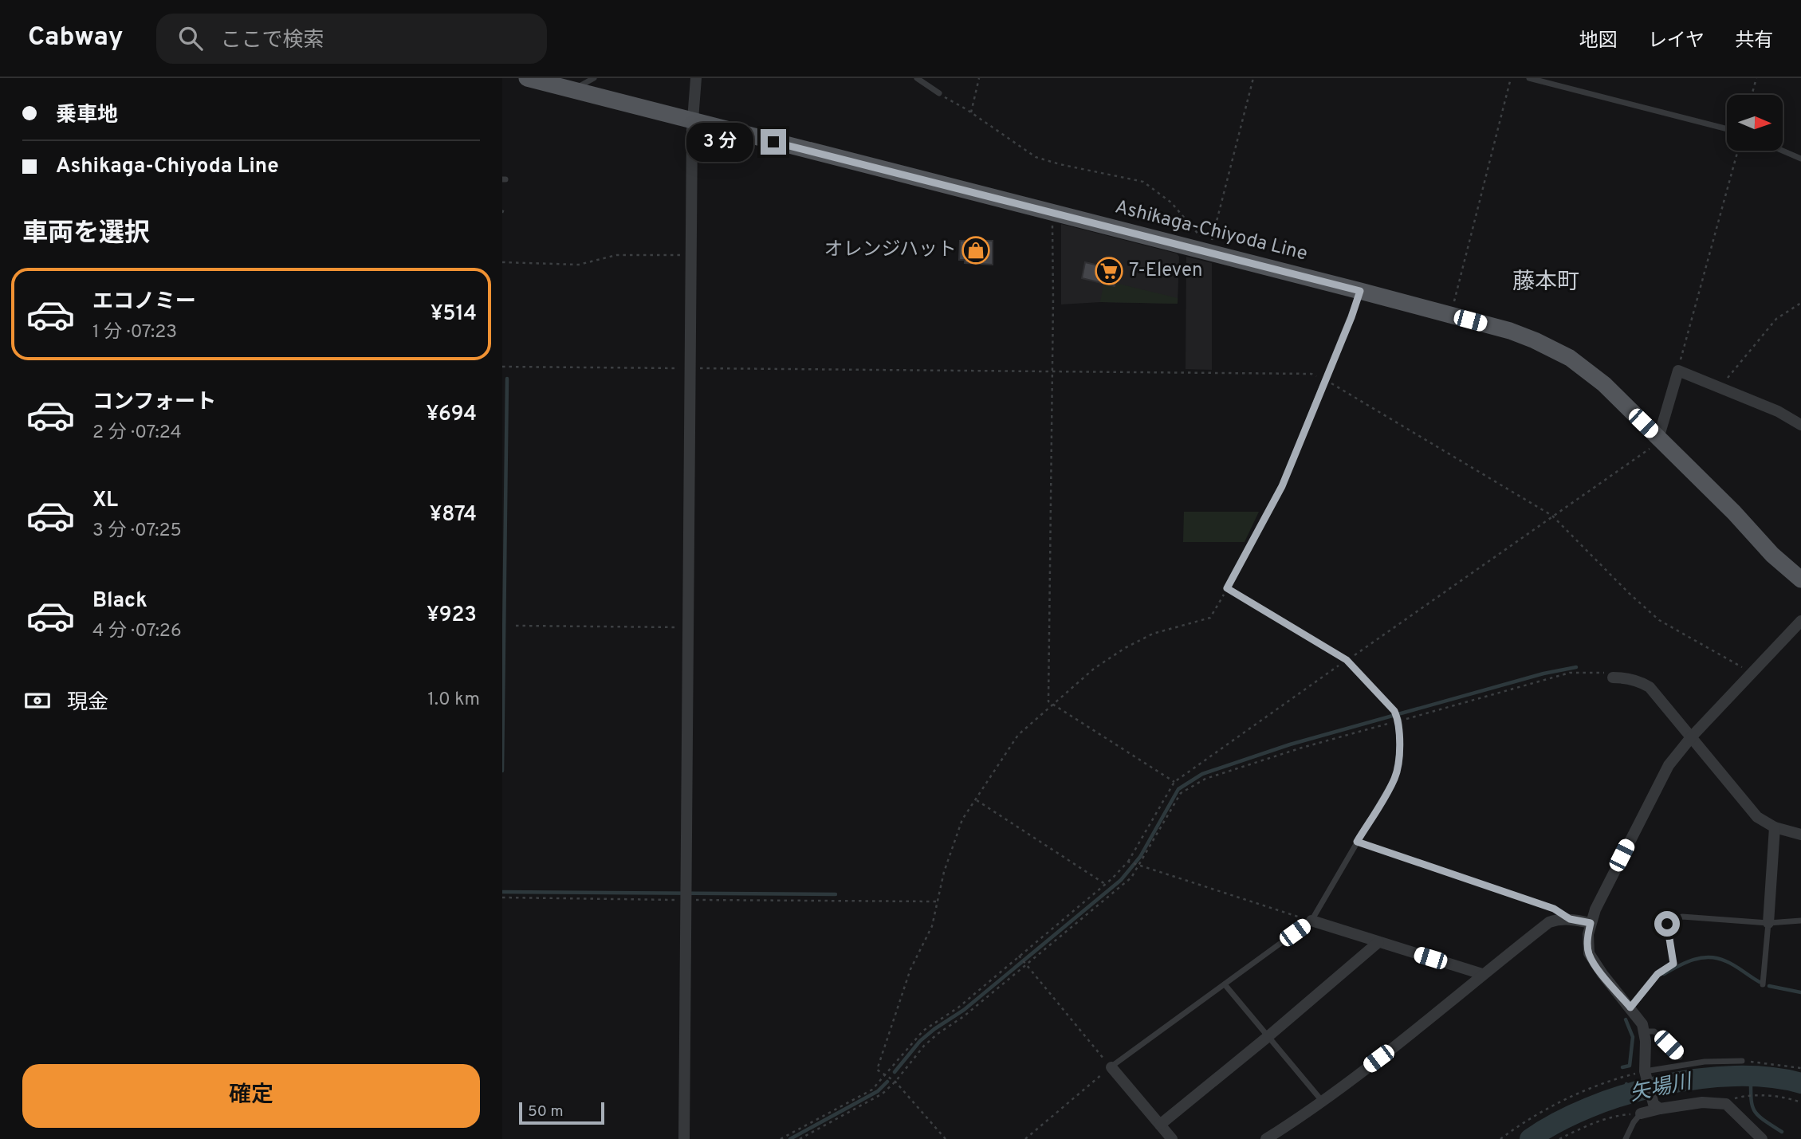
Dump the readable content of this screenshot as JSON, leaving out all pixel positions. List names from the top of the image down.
{
  "streets": {
    "main road": ["Ashikaga-Chiyoda Line"]
  },
  "districts": ["藤本町"],
  "water": ["矢場川"],
  "places": {
    "shop": ["オレンジハット"],
    "supermarket": ["7-Eleven"]
  },
  "scale_bar": "50 m",
  "north": "right",
  "page": {
    "header": "Cabway",
    "search": "ここで検索",
    "nav": ["地図", "レイヤ", "共有"],
    "banner": ["乗車地", "Ashikaga-Chiyoda Line"],
    "bubble": "3 分",
    "heading": "車両を選択",
    "list": [
      {
        "name": "エコノミー",
        "note": "1 分 · 07:23",
        "value": "¥514"
      },
      {
        "name": "コンフォート",
        "note": "2 分 · 07:24",
        "value": "¥694"
      },
      {
        "name": "XL",
        "note": "3 分 · 07:25",
        "value": "¥874"
      },
      {
        "name": "Black",
        "note": "4 分 · 07:26",
        "value": "¥923"
      }
    ],
    "pay": ["現金", "1.0 km"],
    "buttons": "確定",
    "scale": "50 m"
  }
}
